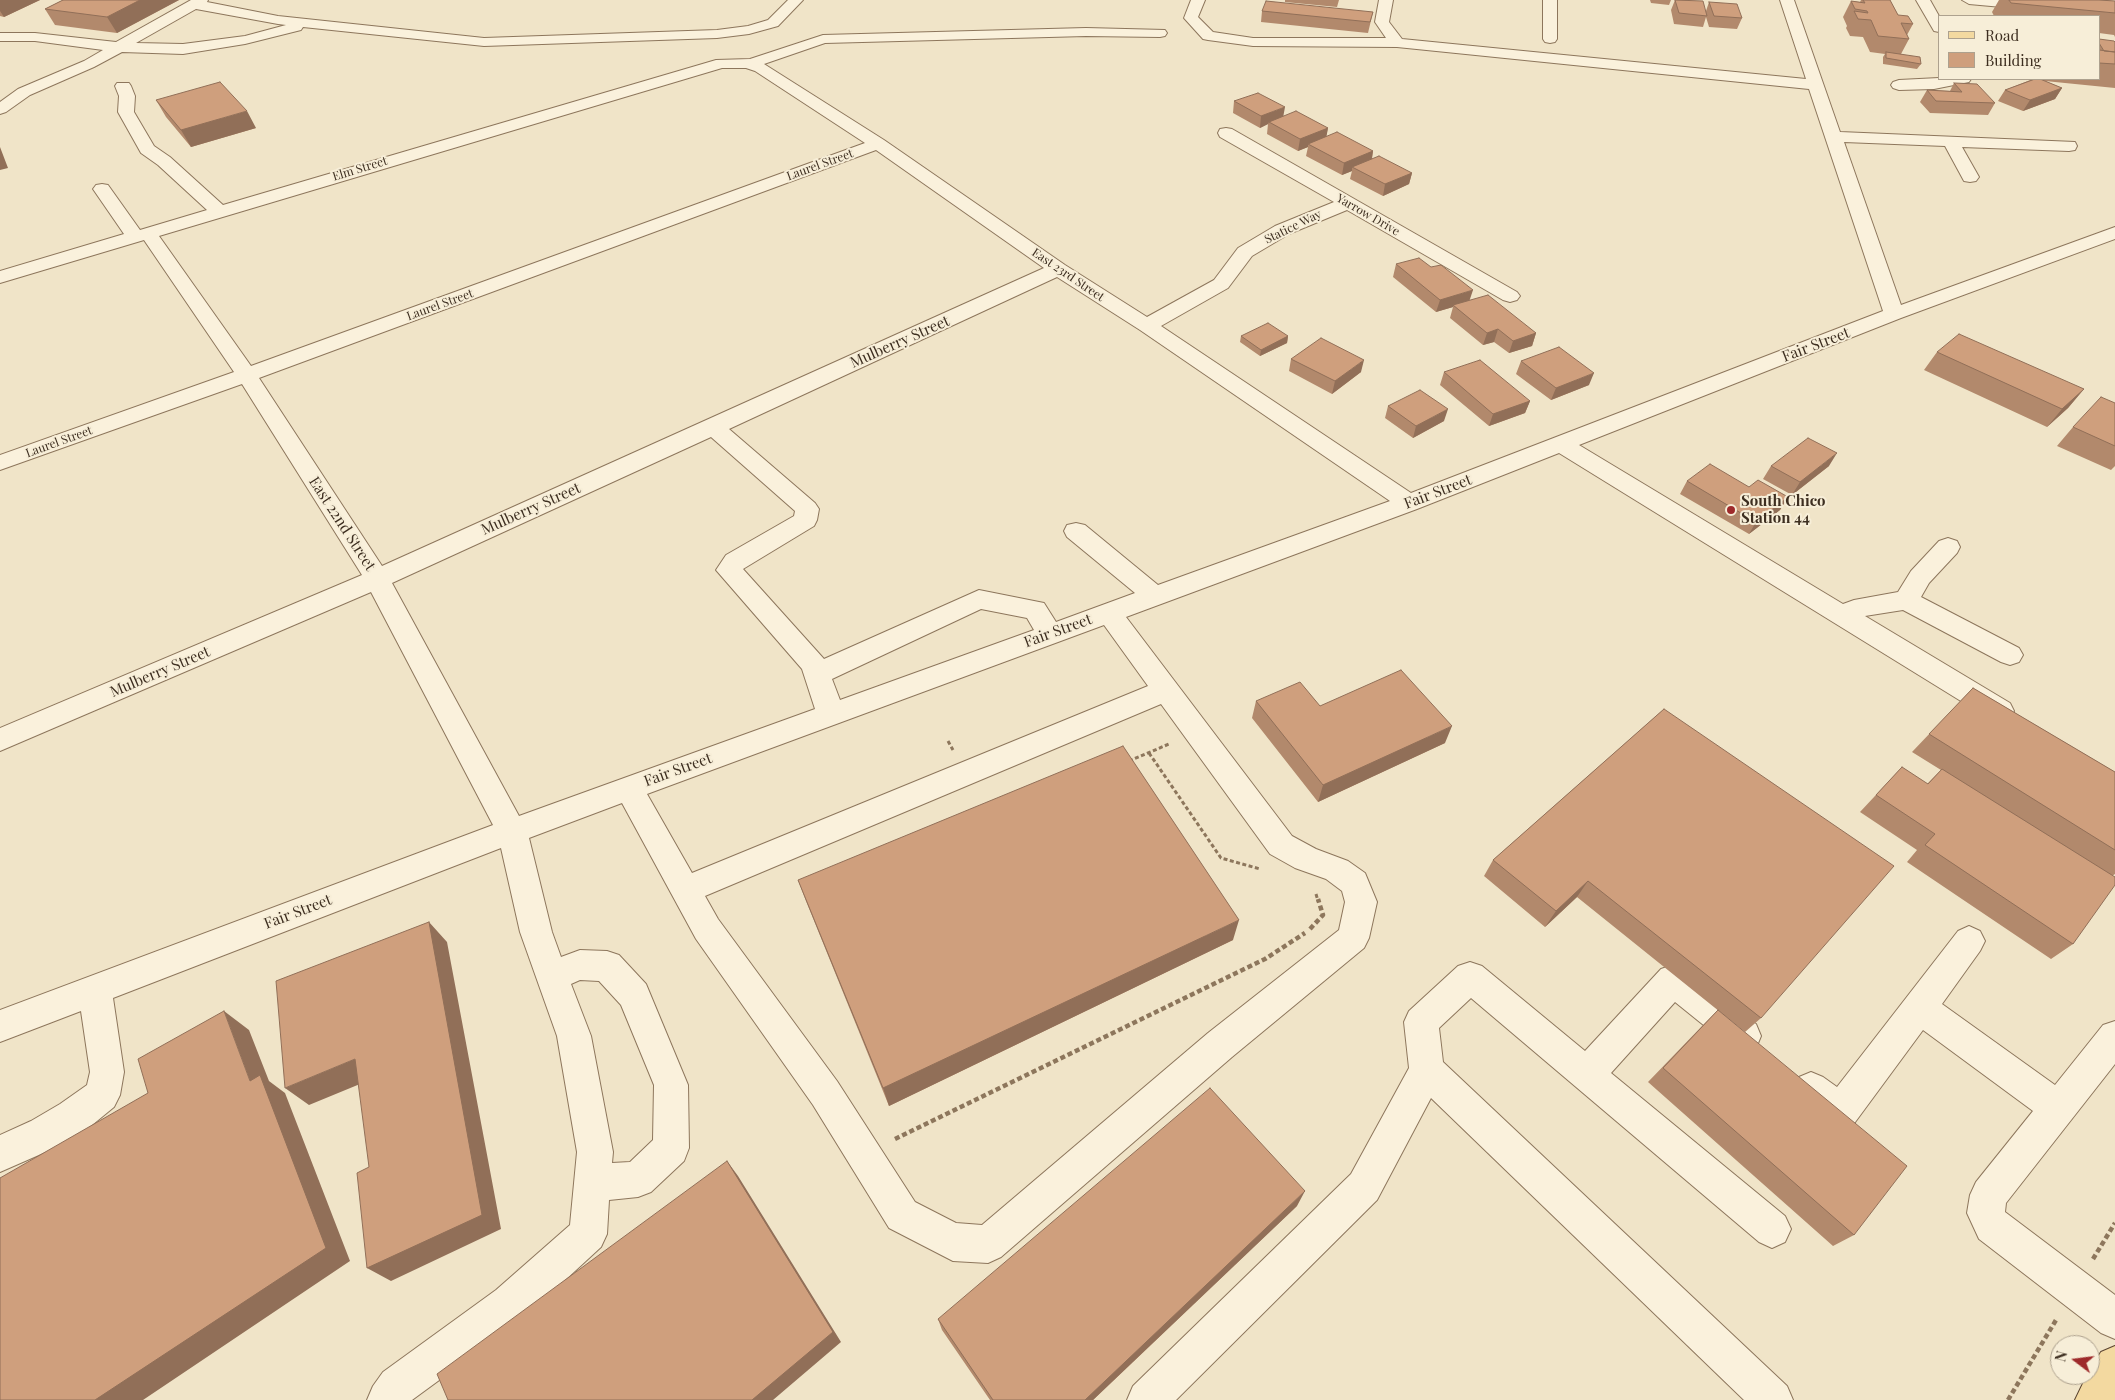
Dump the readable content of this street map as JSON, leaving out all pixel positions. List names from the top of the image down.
{
  "streets": {
    "street": [
      "Laurel Street",
      "Elm Street",
      "Yarrow Drive",
      "Statice Way",
      "East 23rd Street",
      "Mulberry Street",
      "Fair Street",
      "East 22nd Street"
    ]
  },
  "crossings": [
    ["Laurel Street", "East 23rd Street"],
    ["Laurel Street", "East 22nd Street"],
    ["Elm Street", "East 23rd Street"],
    ["Elm Street", "East 22nd Street"],
    ["Yarrow Drive", "Statice Way"],
    ["Statice Way", "East 23rd Street"],
    ["East 23rd Street", "Mulberry Street"],
    ["East 23rd Street", "Fair Street"],
    ["Mulberry Street", "East 22nd Street"],
    ["Fair Street", "East 22nd Street"]
  ],
  "places": ["South Chico Station 44"],
  "legend": ["Road", "Building"],
  "north": "left"
}
